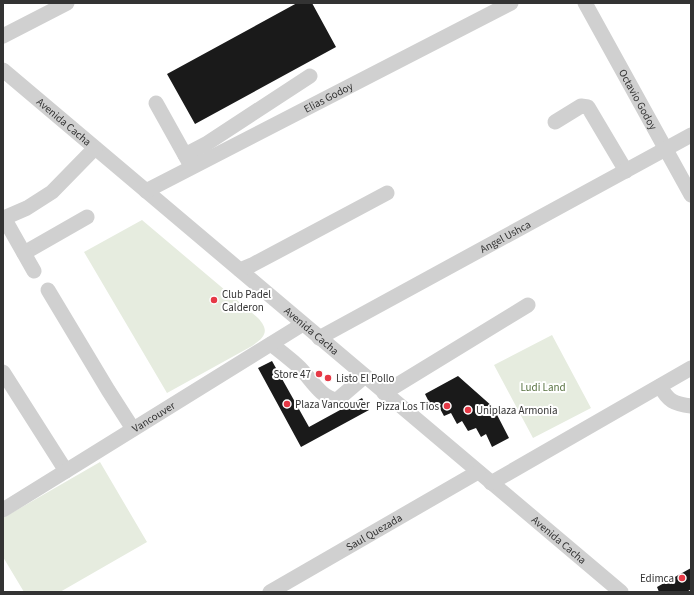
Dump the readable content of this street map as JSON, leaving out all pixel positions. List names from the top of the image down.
{
  "streets": {
    "street": [
      "Elias Godoy",
      "Octavio Godoy",
      "Avenida Cacha",
      "Angel Ushca",
      "Vancouver",
      "Saul Quezada"
    ]
  },
  "crossings": [
    ["Elias Godoy", "Avenida Cacha"],
    ["Octavio Godoy", "Angel Ushca"],
    ["Avenida Cacha", "Angel Ushca"],
    ["Avenida Cacha", "Vancouver"],
    ["Avenida Cacha", "Saul Quezada"]
  ],
  "parks": ["Ludi Land"],
  "places": [
    "Club Padel Calderon",
    "Store 47",
    "Listo El Pollo",
    "Plaza Vancouver",
    "Pizza Los Tios",
    "Uniplaza Armonia",
    "Edimca"
  ]
}
